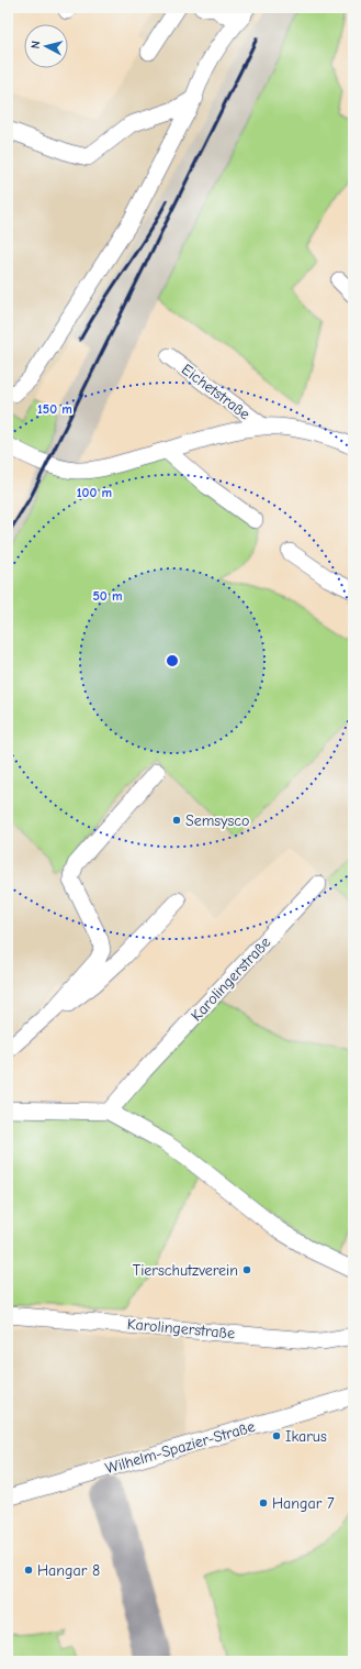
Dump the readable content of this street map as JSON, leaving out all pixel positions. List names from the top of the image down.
{
  "streets": {
    "street": ["Eichetstraße", "Karolingerstraße", "Wilhelm-Spazier-Straße"]
  },
  "places": [
    "Semsysco",
    "Tierschutzverein",
    "Ikarus",
    "Hangar 7",
    "Hangar 8"
  ],
  "north": "left",
  "rings": ["150 m", "100 m", "50 m"]
}
